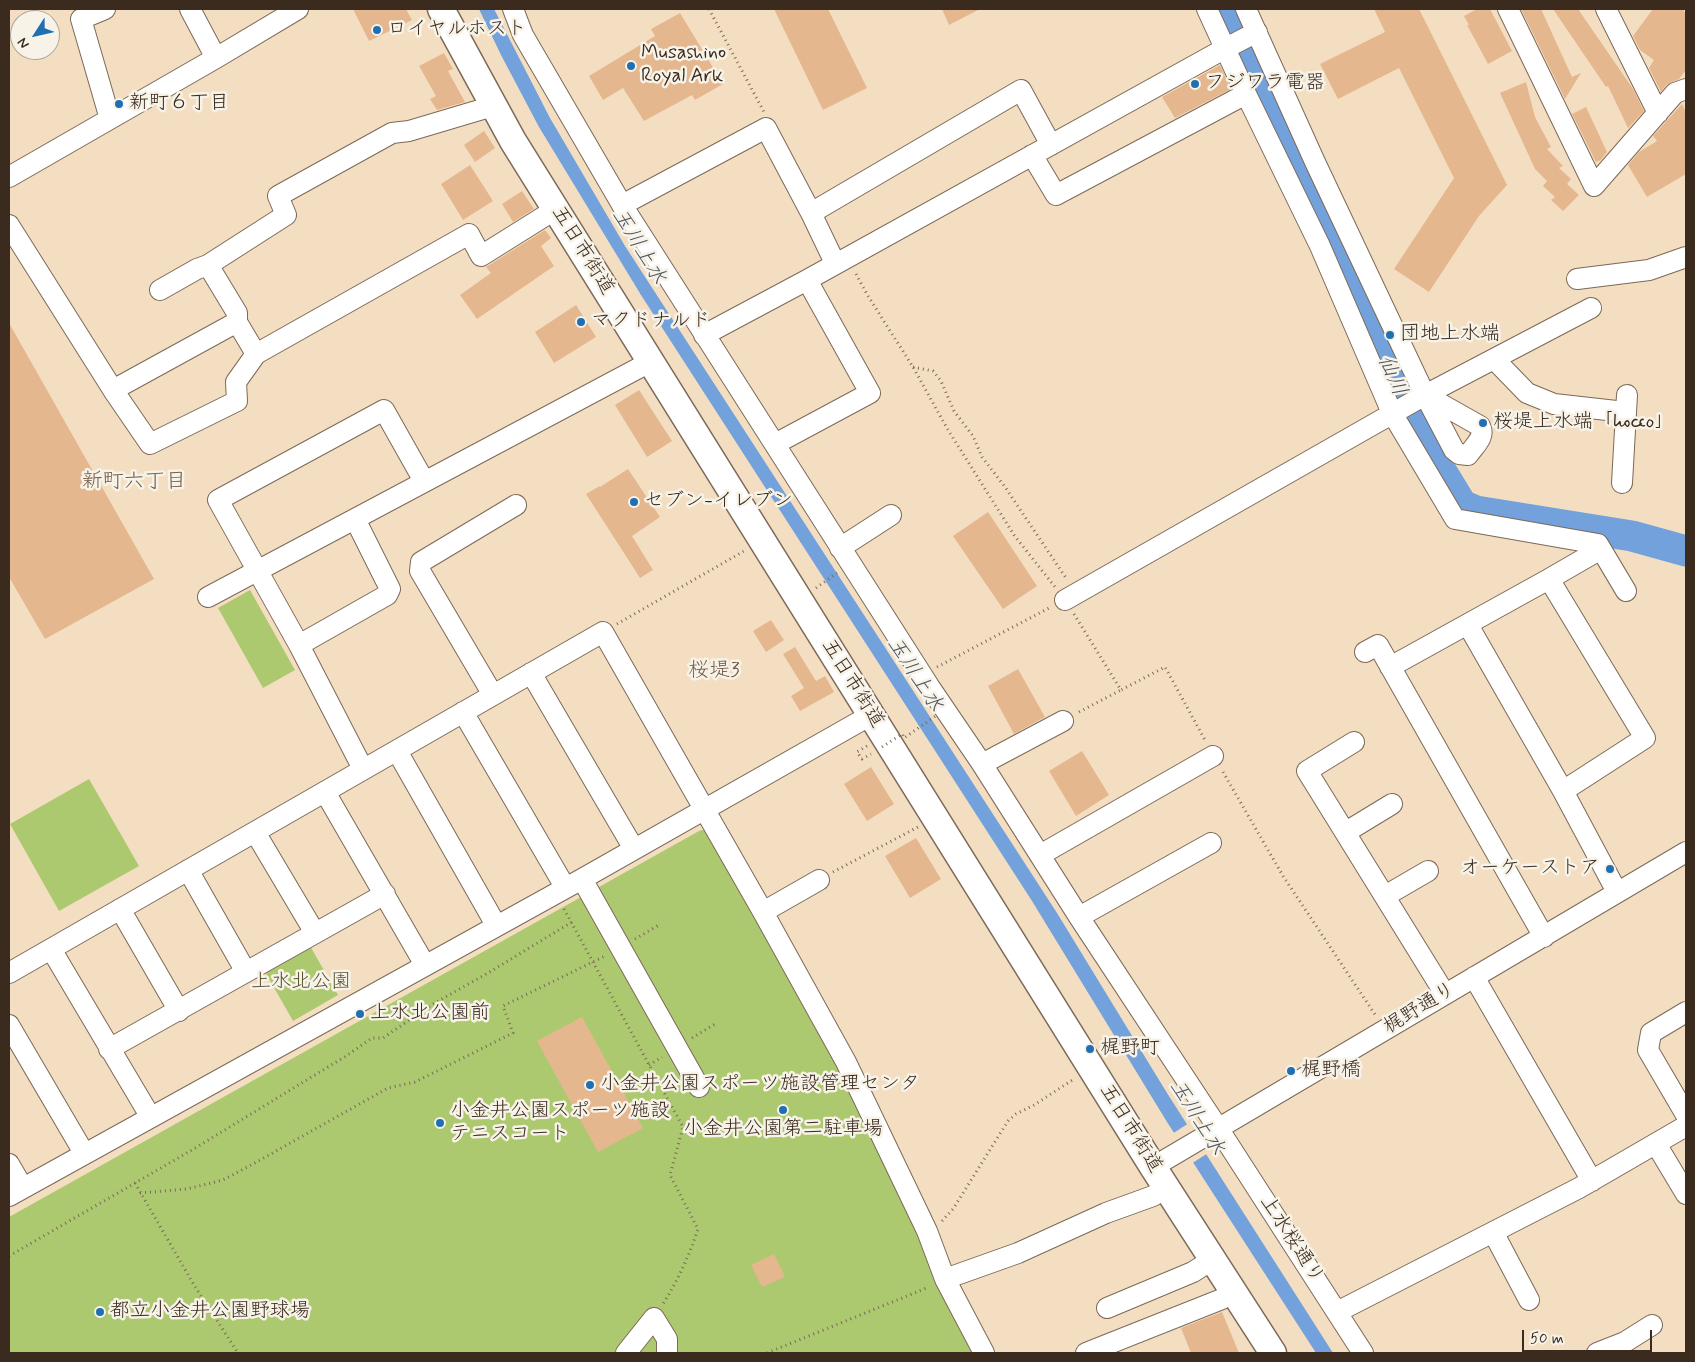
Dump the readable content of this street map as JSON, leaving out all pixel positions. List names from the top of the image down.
{
  "streets": {
    "main road": ["五日市街道"],
    "street": ["梶野通り", "上水桜通り"]
  },
  "crossings": [
    ["五日市街道", "梶野通り"],
    ["梶野通り", "上水桜通り"]
  ],
  "districts": ["新町六丁目", "桜堤3"],
  "water": ["玉川上水", "仙川"],
  "parks": ["上水北公園"],
  "places": [
    "ロイヤルホスト",
    "Musashino Royal Ark",
    "フジワラ電器",
    "新町６丁目",
    "マクドナルド",
    "団地上水端",
    "桜堤上水端「hocco」",
    "セブン-イレブン",
    "オーケーストア",
    "上水北公園前",
    "梶野町",
    "梶野橋",
    "小金井公園スポーツ施設管理センタ",
    "小金井公園第二駐車場",
    "小金井公園スポーツ施設 テニスコート",
    "都立小金井公園野球場"
  ],
  "scale_bar": "50 m",
  "north": "bottom left"
}
